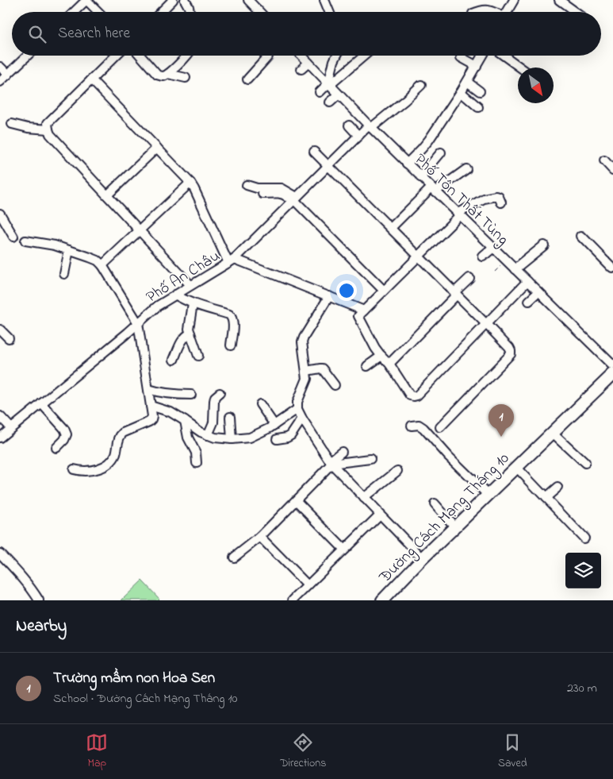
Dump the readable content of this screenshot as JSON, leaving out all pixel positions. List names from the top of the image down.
{
  "streets": {
    "main road": ["Đường Cách Mạng Tháng 10"],
    "street": ["Phố Tôn Thất Tùng", "Phố An Châu"]
  },
  "crossings": [
    ["Phố Tôn Thất Tùng", "Phố An Châu"]
  ],
  "north": "bottom right",
  "page": {
    "search": "Search here",
    "pins": "1",
    "heading": "Nearby",
    "list": [
      {
        "mark": "1",
        "name": "Trường mầm non Hoa Sen",
        "note": "School · Đường Cách Mạng Tháng 10",
        "value": "230 m"
      }
    ],
    "nav": ["Map", "Directions", "Saved"]
  }
}
